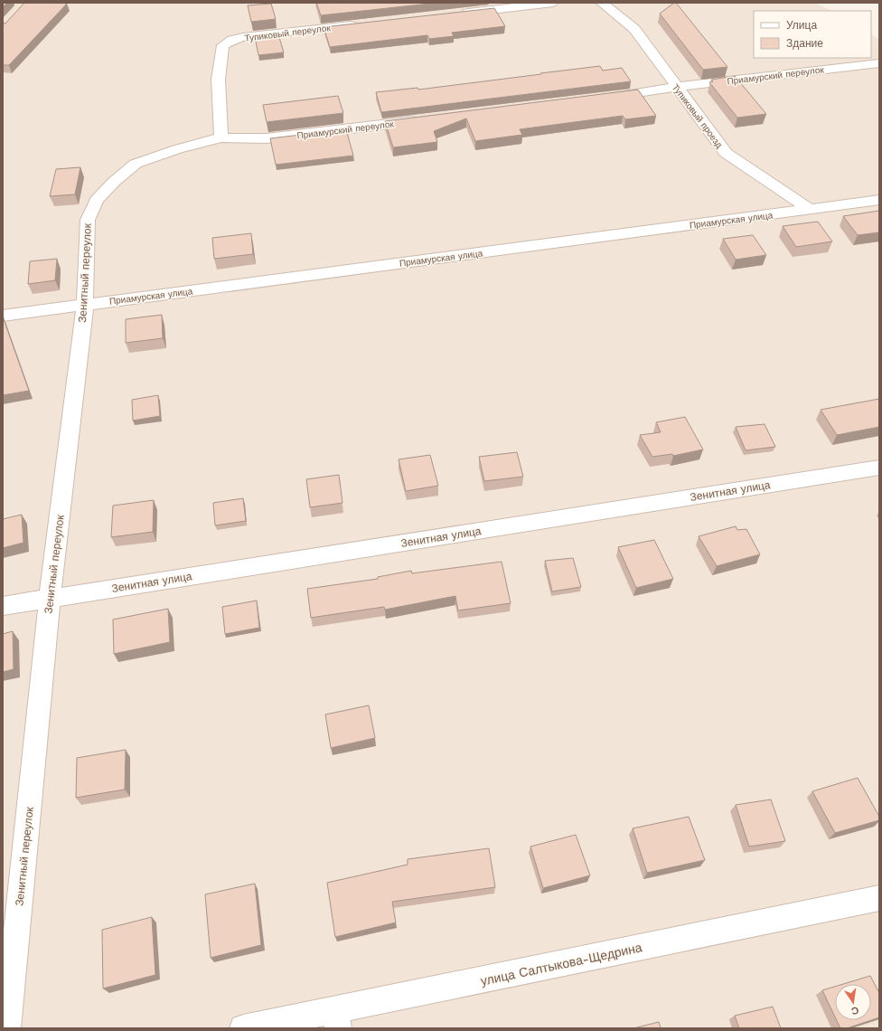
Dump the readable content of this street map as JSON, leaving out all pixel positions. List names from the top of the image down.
{
  "streets": {
    "street": [
      "Тупиковый переулок",
      "Приамурский переулок",
      "Тупиковый проезд",
      "Приамурская улица",
      "Зенитный переулок",
      "Зенитная улица",
      "улица Салтыкова-Щедрина"
    ]
  },
  "crossings": [
    ["Тупиковый переулок", "Приамурский переулок"],
    ["Приамурский переулок", "Тупиковый проезд"],
    ["Приамурский переулок", "Зенитный переулок"],
    ["Тупиковый проезд", "Приамурская улица"],
    ["Приамурская улица", "Зенитный переулок"],
    ["Зенитный переулок", "Зенитная улица"]
  ],
  "legend": ["Улица", "Здание"],
  "north": "bottom"
}
